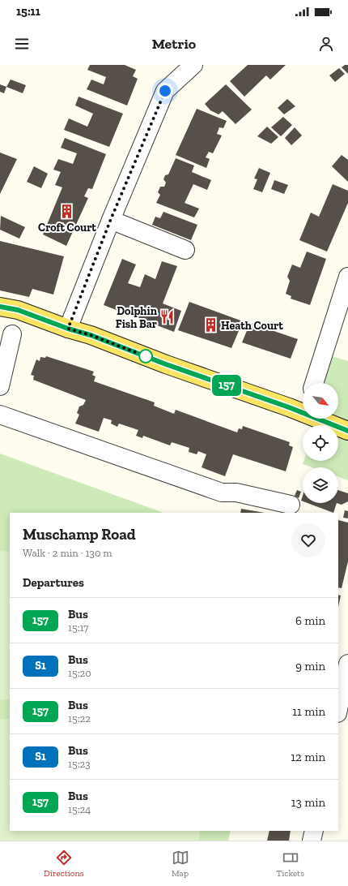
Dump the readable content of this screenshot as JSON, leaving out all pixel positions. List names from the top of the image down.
{
  "places": {
    "building": ["Croft Court", "Heath Court"],
    "restaurant": ["Dolphin Fish Bar"]
  },
  "lines": ["bus line 157"],
  "north": "bottom right",
  "page": {
    "status": "15:11",
    "header": "Metrio",
    "on_map": "157",
    "heading": [
      ["Muschamp Road", "Walk · 2 min · 130 m"],
      "Departures"
    ],
    "list": [
      {
        "mark": "157",
        "name": "Bus",
        "note": "15:17",
        "value": "6 min"
      },
      {
        "mark": "S1",
        "name": "Bus",
        "note": "15:20",
        "value": "9 min"
      },
      {
        "mark": "157",
        "name": "Bus",
        "note": "15:22",
        "value": "11 min"
      },
      {
        "mark": "S1",
        "name": "Bus",
        "note": "15:23",
        "value": "12 min"
      },
      {
        "mark": "157",
        "name": "Bus",
        "note": "15:24",
        "value": "13 min"
      }
    ],
    "tabs": ["Directions", "Map", "Tickets"]
  }
}
